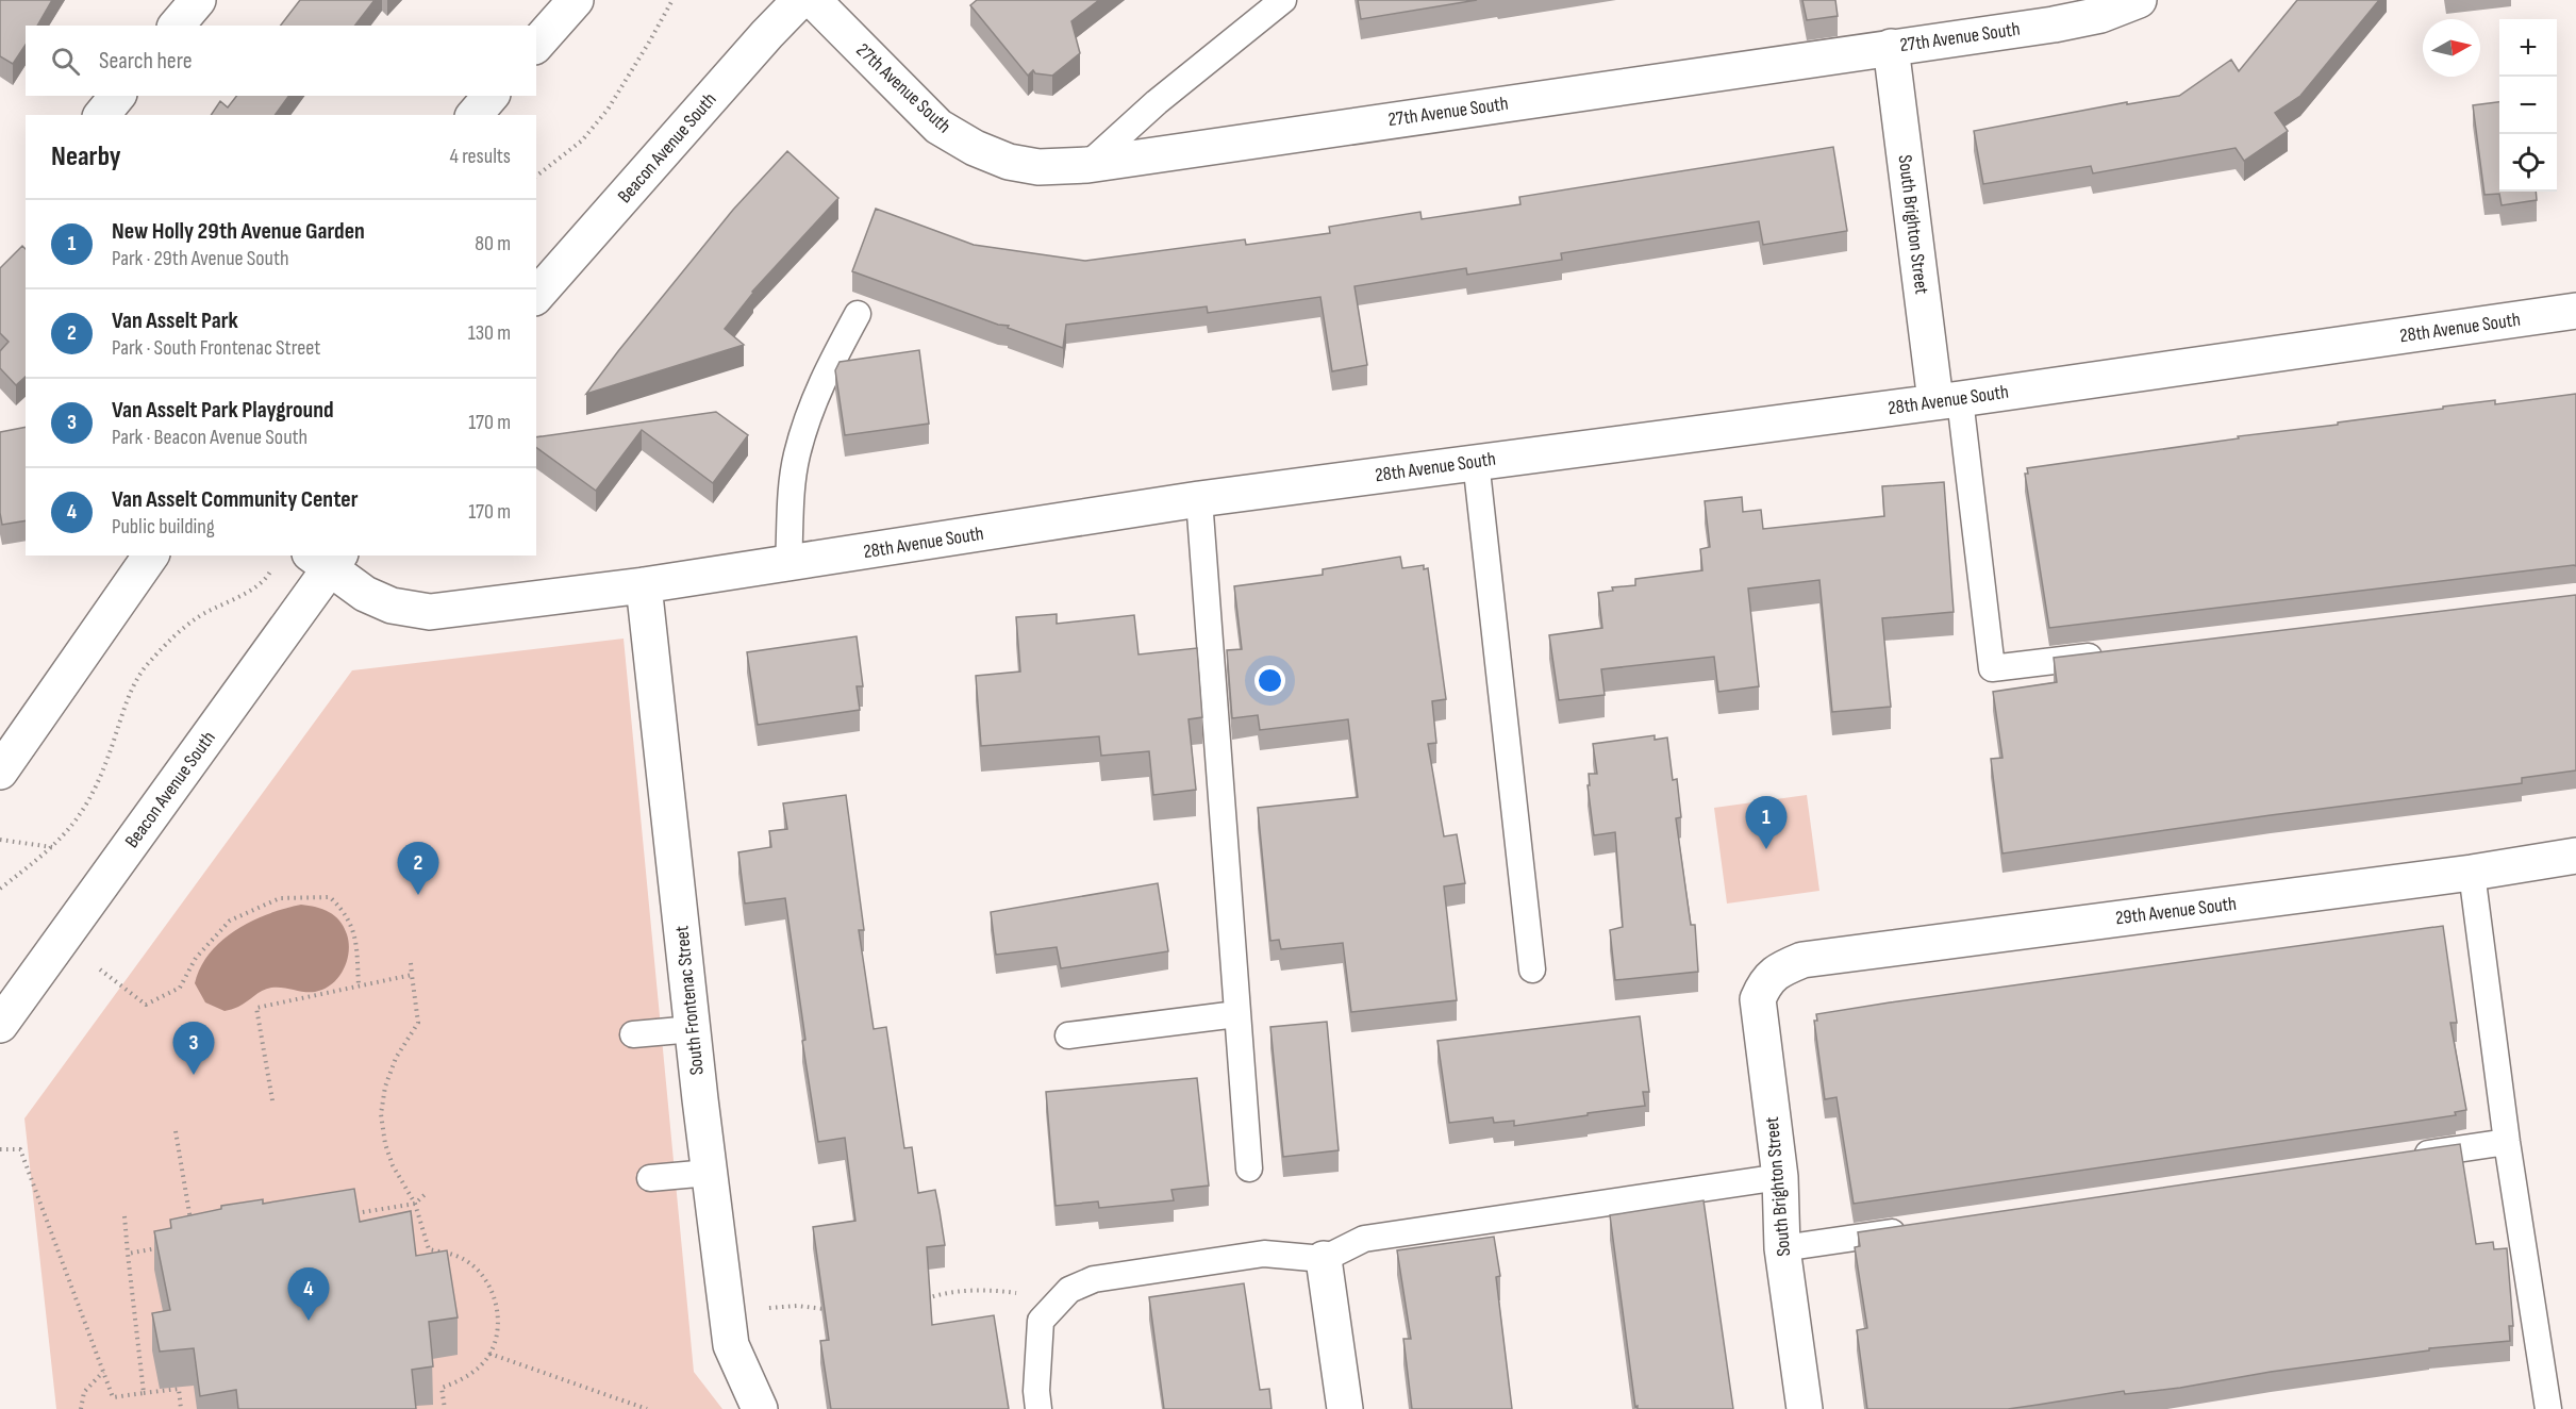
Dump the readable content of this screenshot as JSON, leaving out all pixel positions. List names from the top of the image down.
{
  "streets": {
    "street": [
      "27th Avenue South",
      "Beacon Avenue South",
      "South Brighton Street",
      "28th Avenue South",
      "29th Avenue South",
      "South Frontenac Street"
    ]
  },
  "crossings": [
    ["27th Avenue South", "South Brighton Street"],
    ["Beacon Avenue South", "28th Avenue South"],
    ["South Brighton Street", "28th Avenue South"],
    ["South Brighton Street", "29th Avenue South"],
    ["28th Avenue South", "South Frontenac Street"]
  ],
  "north": "right",
  "page": {
    "map_buttons": ["+", "−"],
    "search": "Search here",
    "heading": ["Nearby", "4 results"],
    "list": [
      {
        "mark": "1",
        "name": "New Holly 29th Avenue Garden",
        "note": "Park · 29th Avenue South",
        "value": "80 m"
      },
      {
        "mark": "2",
        "name": "Van Asselt Park",
        "note": "Park · South Frontenac Street",
        "value": "130 m"
      },
      {
        "mark": "3",
        "name": "Van Asselt Park Playground",
        "note": "Park · Beacon Avenue South",
        "value": "170 m"
      },
      {
        "mark": "4",
        "name": "Van Asselt Community Center",
        "note": "Public building",
        "value": "170 m"
      }
    ],
    "pins": [
      "1",
      "2",
      "3",
      "4"
    ]
  }
}
